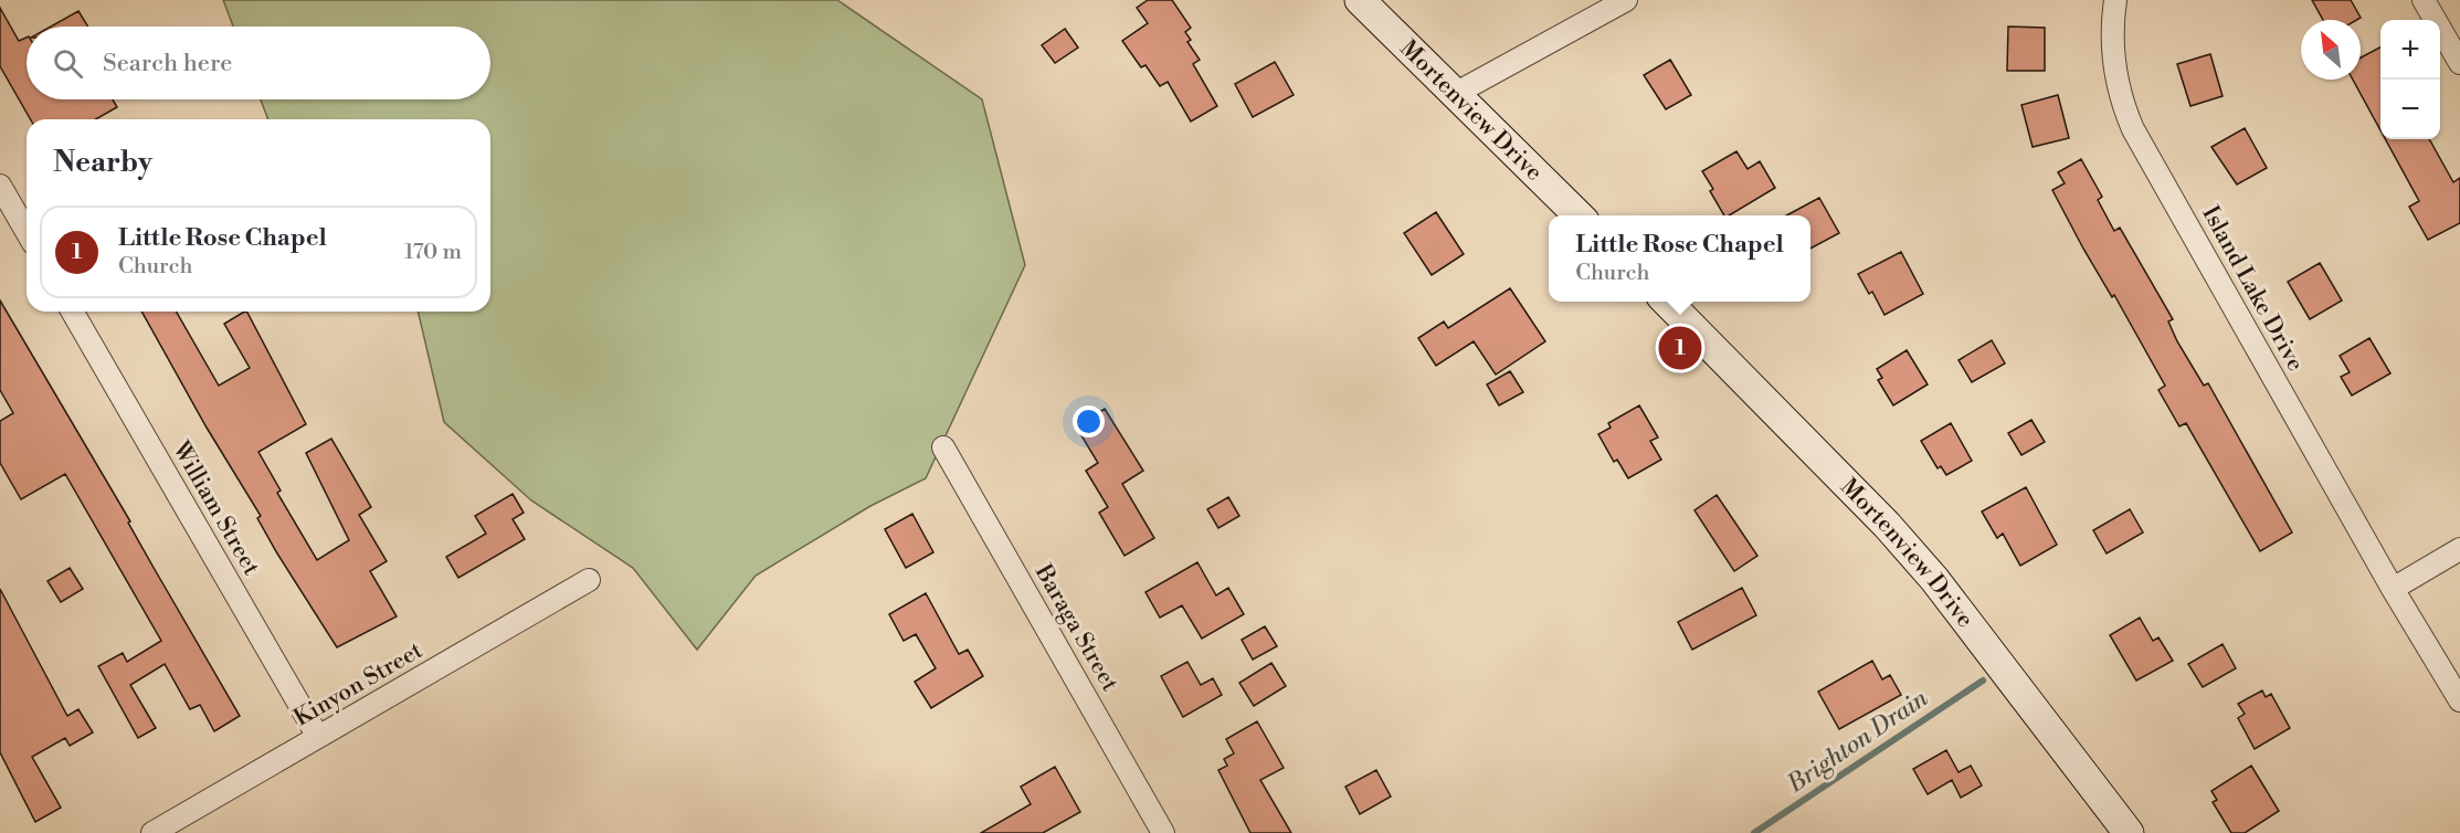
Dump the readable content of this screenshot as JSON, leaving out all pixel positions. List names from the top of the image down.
{
  "streets": {
    "street": [
      "Mortenview Drive",
      "Island Lake Drive",
      "William Street",
      "Baraga Street",
      "Kinyon Street"
    ]
  },
  "crossings": [
    ["William Street", "Kinyon Street"]
  ],
  "water": ["Brighton Drain"],
  "north": "top left",
  "page": {
    "map_buttons": ["+", "−"],
    "search": "Search here",
    "heading": "Nearby",
    "list": [
      {
        "mark": "1",
        "name": "Little Rose Chapel",
        "note": "Church",
        "value": "170 m"
      }
    ],
    "popup": ["Little Rose Chapel", "Church"],
    "pins": "1"
  }
}
